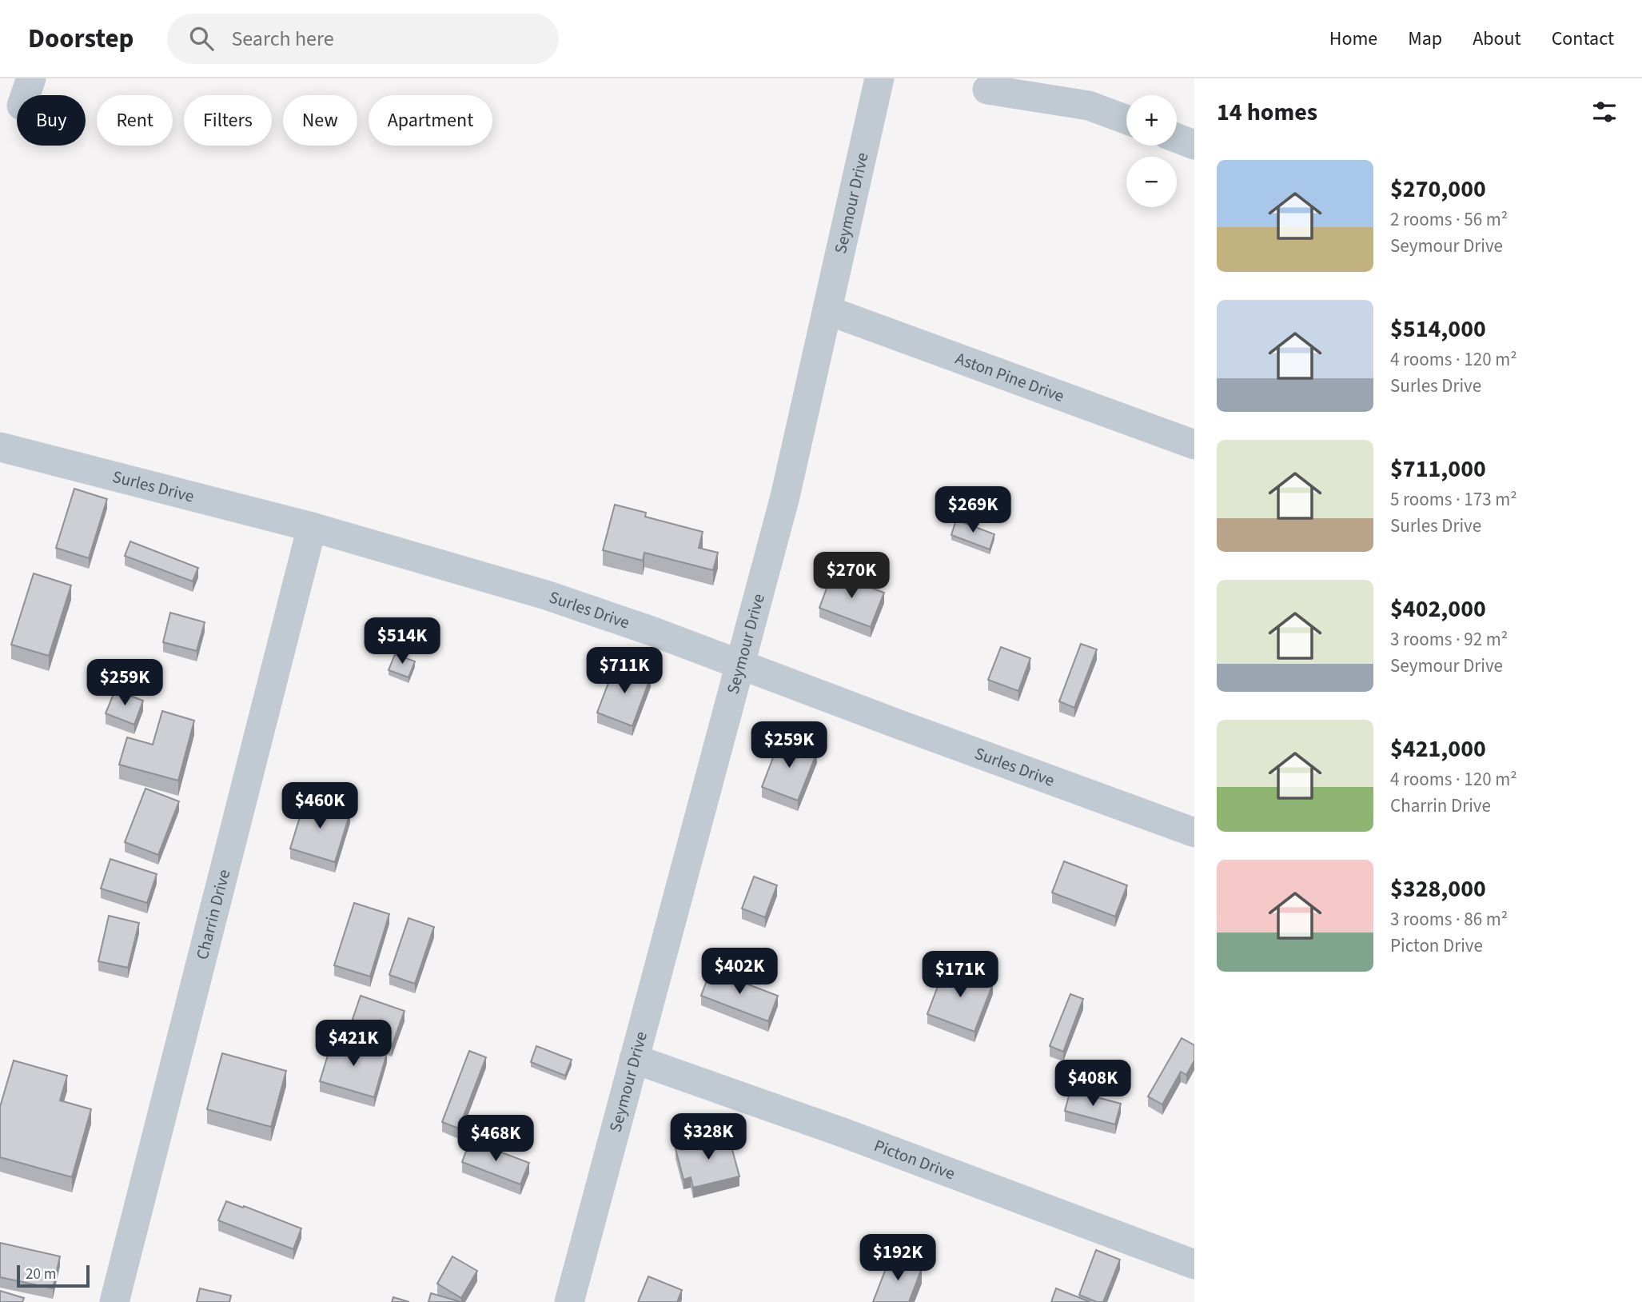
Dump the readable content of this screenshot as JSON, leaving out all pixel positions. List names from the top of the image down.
{
  "streets": {
    "street": [
      "Seymour Drive",
      "Aston Pine Drive",
      "Surles Drive",
      "Charrin Drive",
      "Picton Drive"
    ]
  },
  "crossings": [
    ["Seymour Drive", "Aston Pine Drive"],
    ["Seymour Drive", "Surles Drive"],
    ["Seymour Drive", "Picton Drive"],
    ["Surles Drive", "Charrin Drive"]
  ],
  "scale_bar": "20 m",
  "page": {
    "header": "Doorstep",
    "search": "Search here",
    "nav": [
      "Home",
      "Map",
      "About",
      "Contact"
    ],
    "heading": "14 homes",
    "map_buttons": ["+", "−"],
    "chip": [
      "Buy",
      "Rent",
      "Filters",
      "New",
      "Apartment"
    ],
    "list": [
      {
        "name": "$270,000",
        "note": "2 rooms · 56 m² · Seymour Drive"
      },
      {
        "name": "$514,000",
        "note": "4 rooms · 120 m² · Surles Drive"
      },
      {
        "name": "$711,000",
        "note": "5 rooms · 173 m² · Surles Drive"
      },
      {
        "name": "$402,000",
        "note": "3 rooms · 92 m² · Seymour Drive"
      },
      {
        "name": "$421,000",
        "note": "4 rooms · 120 m² · Charrin Drive"
      },
      {
        "name": "$328,000",
        "note": "3 rooms · 86 m² · Picton Drive"
      }
    ],
    "price": [
      "$269K",
      "$270K",
      "$514K",
      "$711K",
      "$259K",
      "$259K",
      "$460K",
      "$402K",
      "$171K",
      "$421K",
      "$408K",
      "$328K",
      "$468K",
      "$192K"
    ],
    "scale": "20 m"
  }
}
